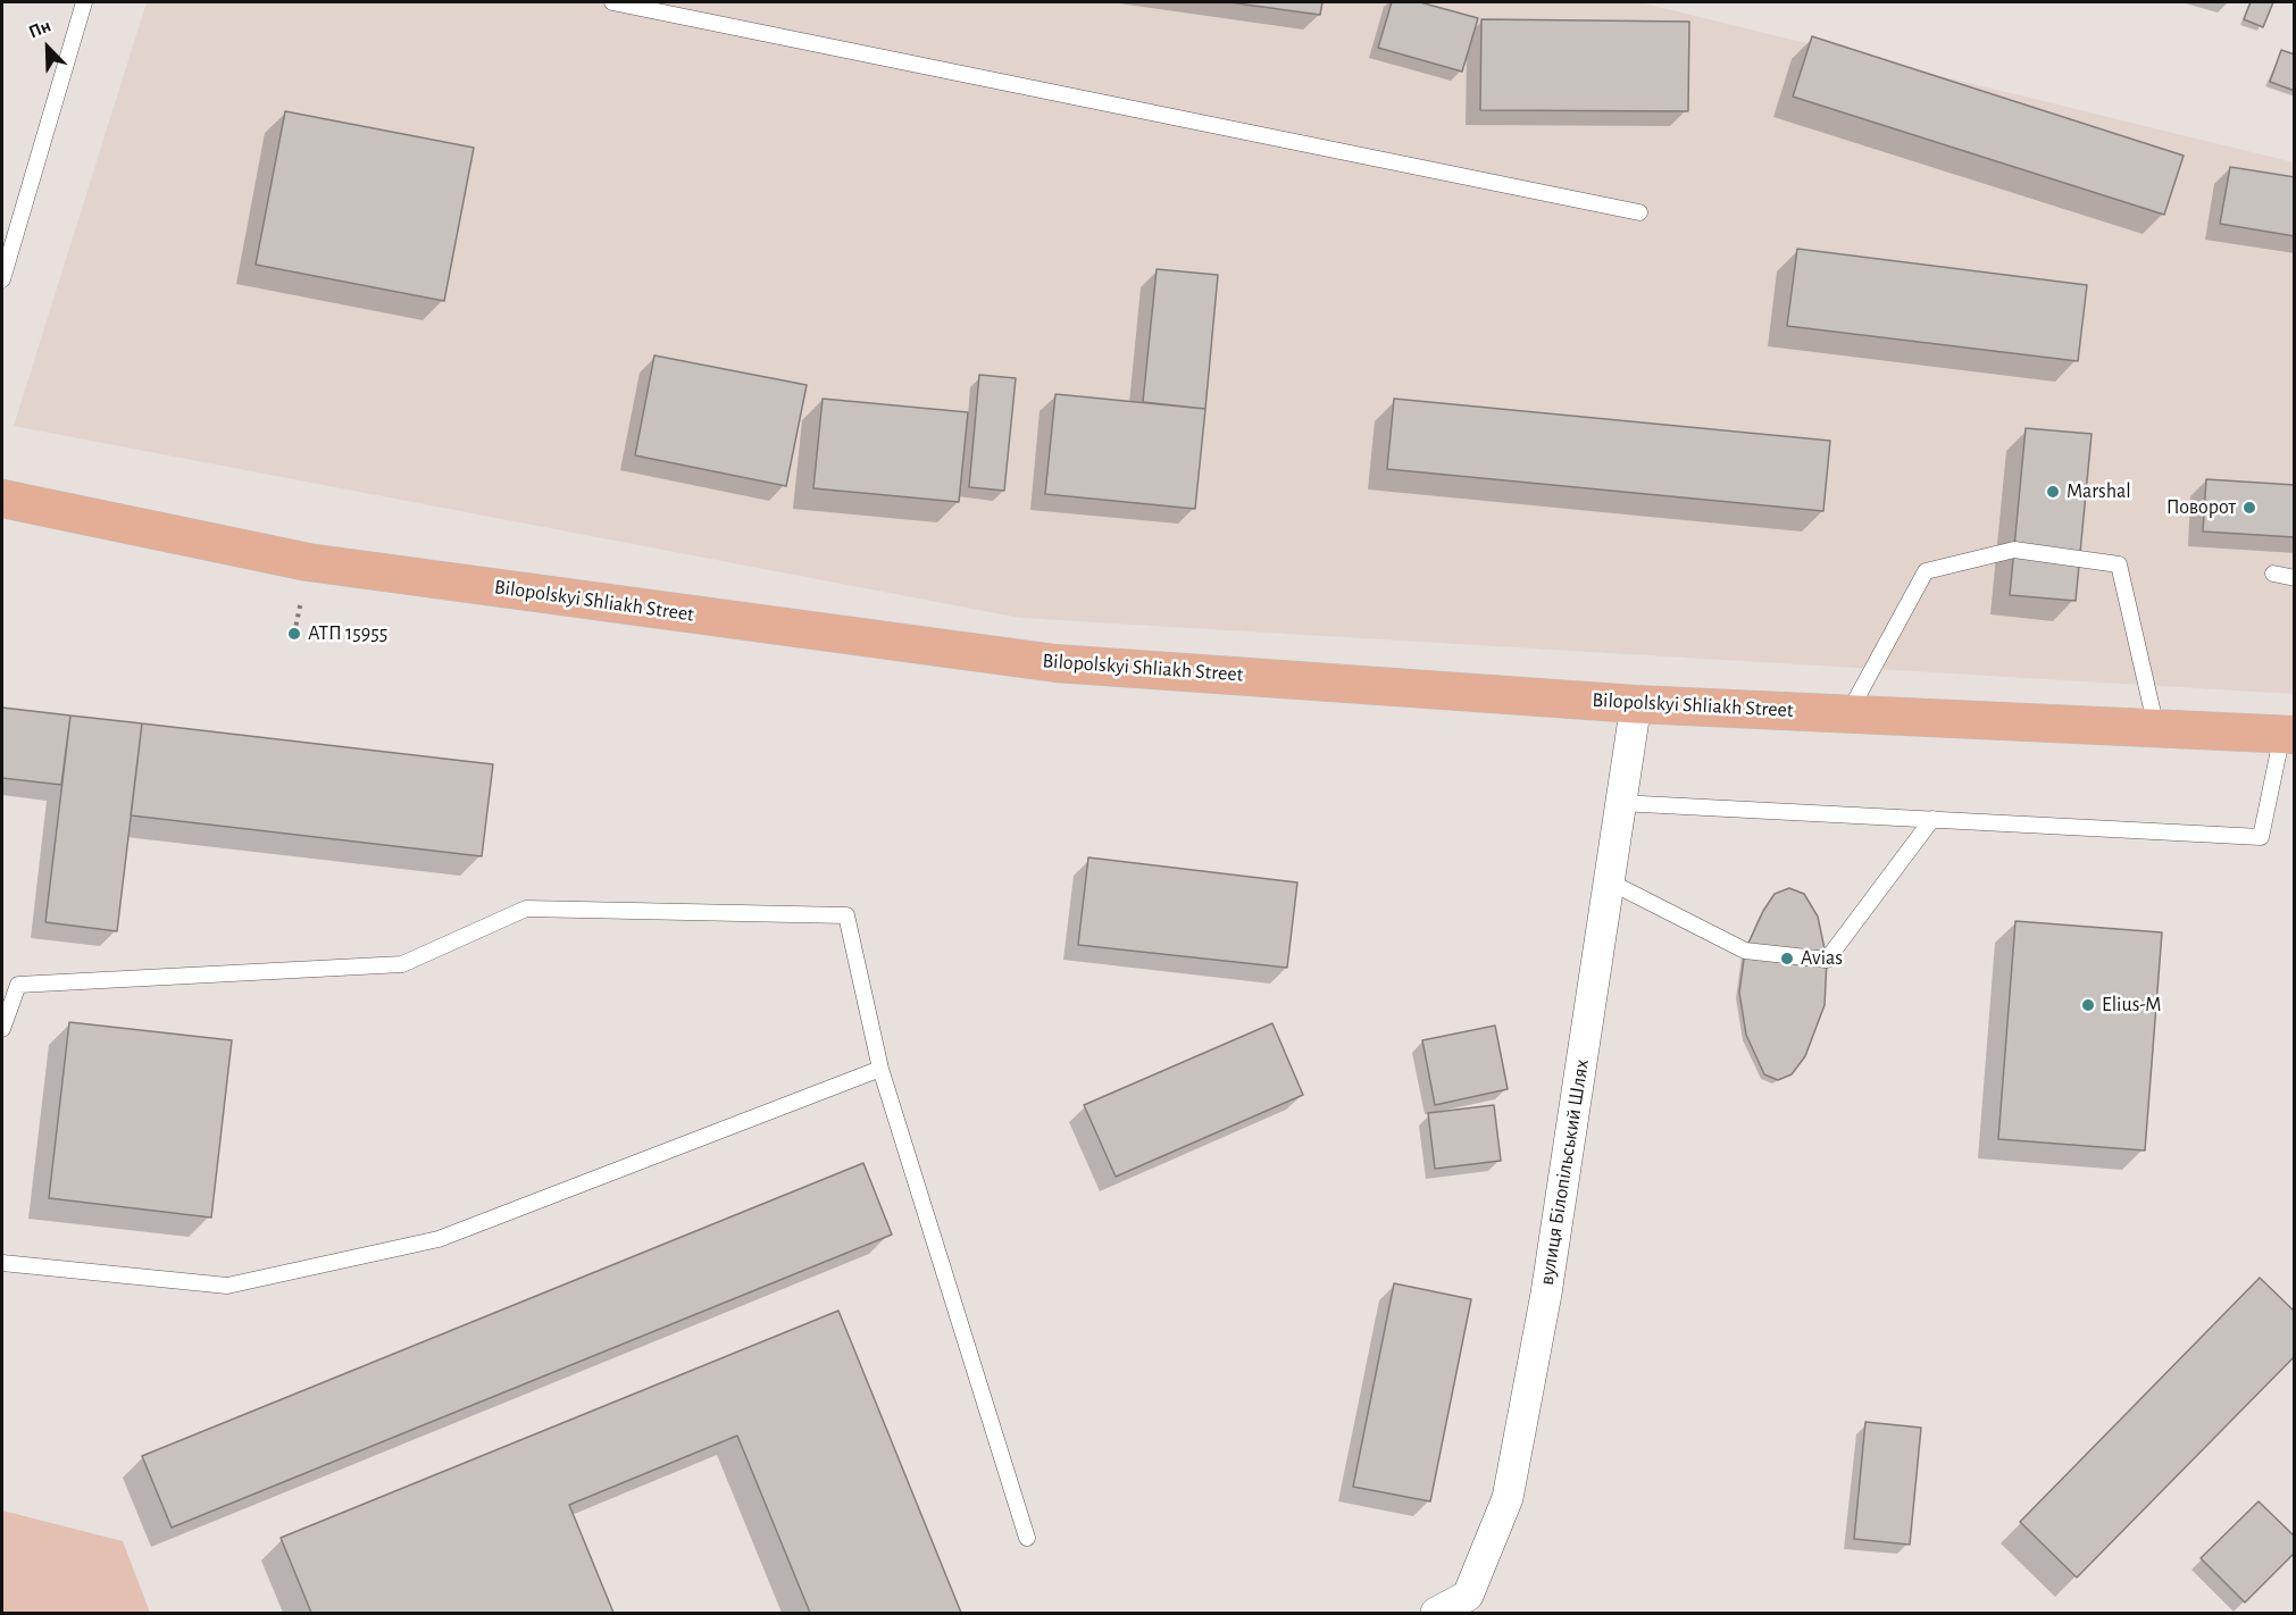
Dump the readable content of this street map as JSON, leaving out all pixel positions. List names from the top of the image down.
{
  "streets": {
    "main road": ["Bilopolskyi Shliakh Street"],
    "street": ["вулиця Білопільський Шлях"]
  },
  "crossings": [
    ["Bilopolskyi Shliakh Street", "вулиця Білопільський Шлях"]
  ],
  "places": [
    "Marshal",
    "Поворот",
    "АТП 15955",
    "Avias",
    "Elius-M"
  ],
  "north": "top left"
}
